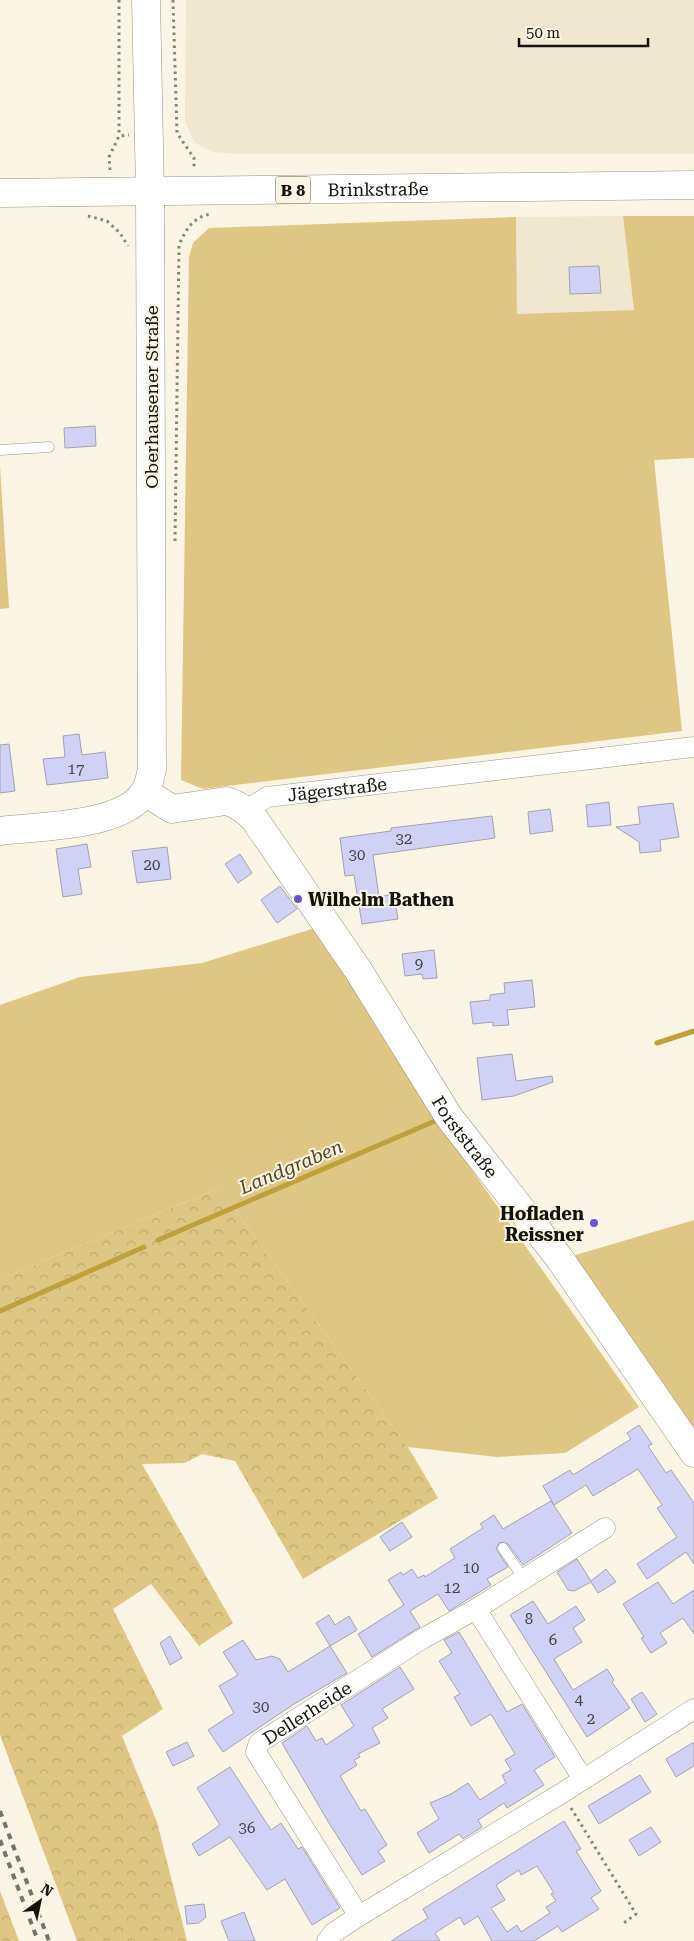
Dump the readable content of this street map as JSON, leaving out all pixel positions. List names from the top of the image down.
{
  "streets": {
    "main road": [
      "Brinkstraße",
      "B 8",
      "Oberhausener Straße",
      "Forststraße"
    ],
    "street": ["Jägerstraße", "Dellerheide"]
  },
  "crossings": [
    ["Brinkstraße", "Oberhausener Straße"],
    ["Jägerstraße", "Forststraße"]
  ],
  "water": ["Landgraben"],
  "places": ["Wilhelm Bathen", "Hofladen Reissner"],
  "house_numbers": [
    "17",
    "32",
    "30",
    "20",
    "9",
    "10",
    "12",
    "8",
    "6",
    "4",
    "30",
    "2",
    "36"
  ],
  "scale_bar": "50 m",
  "north": "top right"
}
